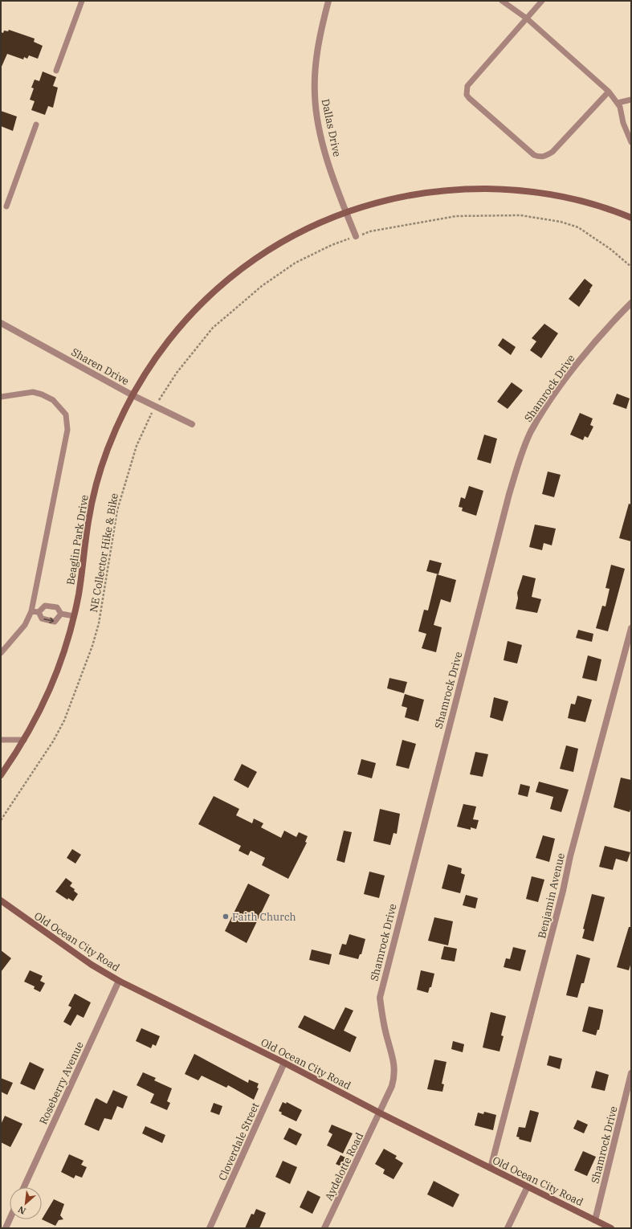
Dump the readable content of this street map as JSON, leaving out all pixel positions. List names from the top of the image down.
{
  "streets": {
    "main road": ["Beaglin Park Drive", "Old Ocean City Road"],
    "street": [
      "Dallas Drive",
      "Sharen Drive",
      "Shamrock Drive",
      "Benjamin Avenue",
      "Roseberry Avenue",
      "Cloverdale Street",
      "Aydelotte Road"
    ],
    "path": ["NE Collector Hike & Bike"]
  },
  "crossings": [
    ["Dallas Drive", "Beaglin Park Drive"],
    ["Dallas Drive", "NE Collector Hike & Bike"],
    ["Sharen Drive", "Beaglin Park Drive"],
    ["Sharen Drive", "NE Collector Hike & Bike"],
    ["Shamrock Drive", "Old Ocean City Road"],
    ["Shamrock Drive", "Aydelotte Road"],
    ["Benjamin Avenue", "Old Ocean City Road"],
    ["Old Ocean City Road", "Roseberry Avenue"],
    ["Old Ocean City Road", "Cloverdale Street"],
    ["Old Ocean City Road", "Aydelotte Road"]
  ],
  "places": ["Faith Church"],
  "north": "bottom left"
}
